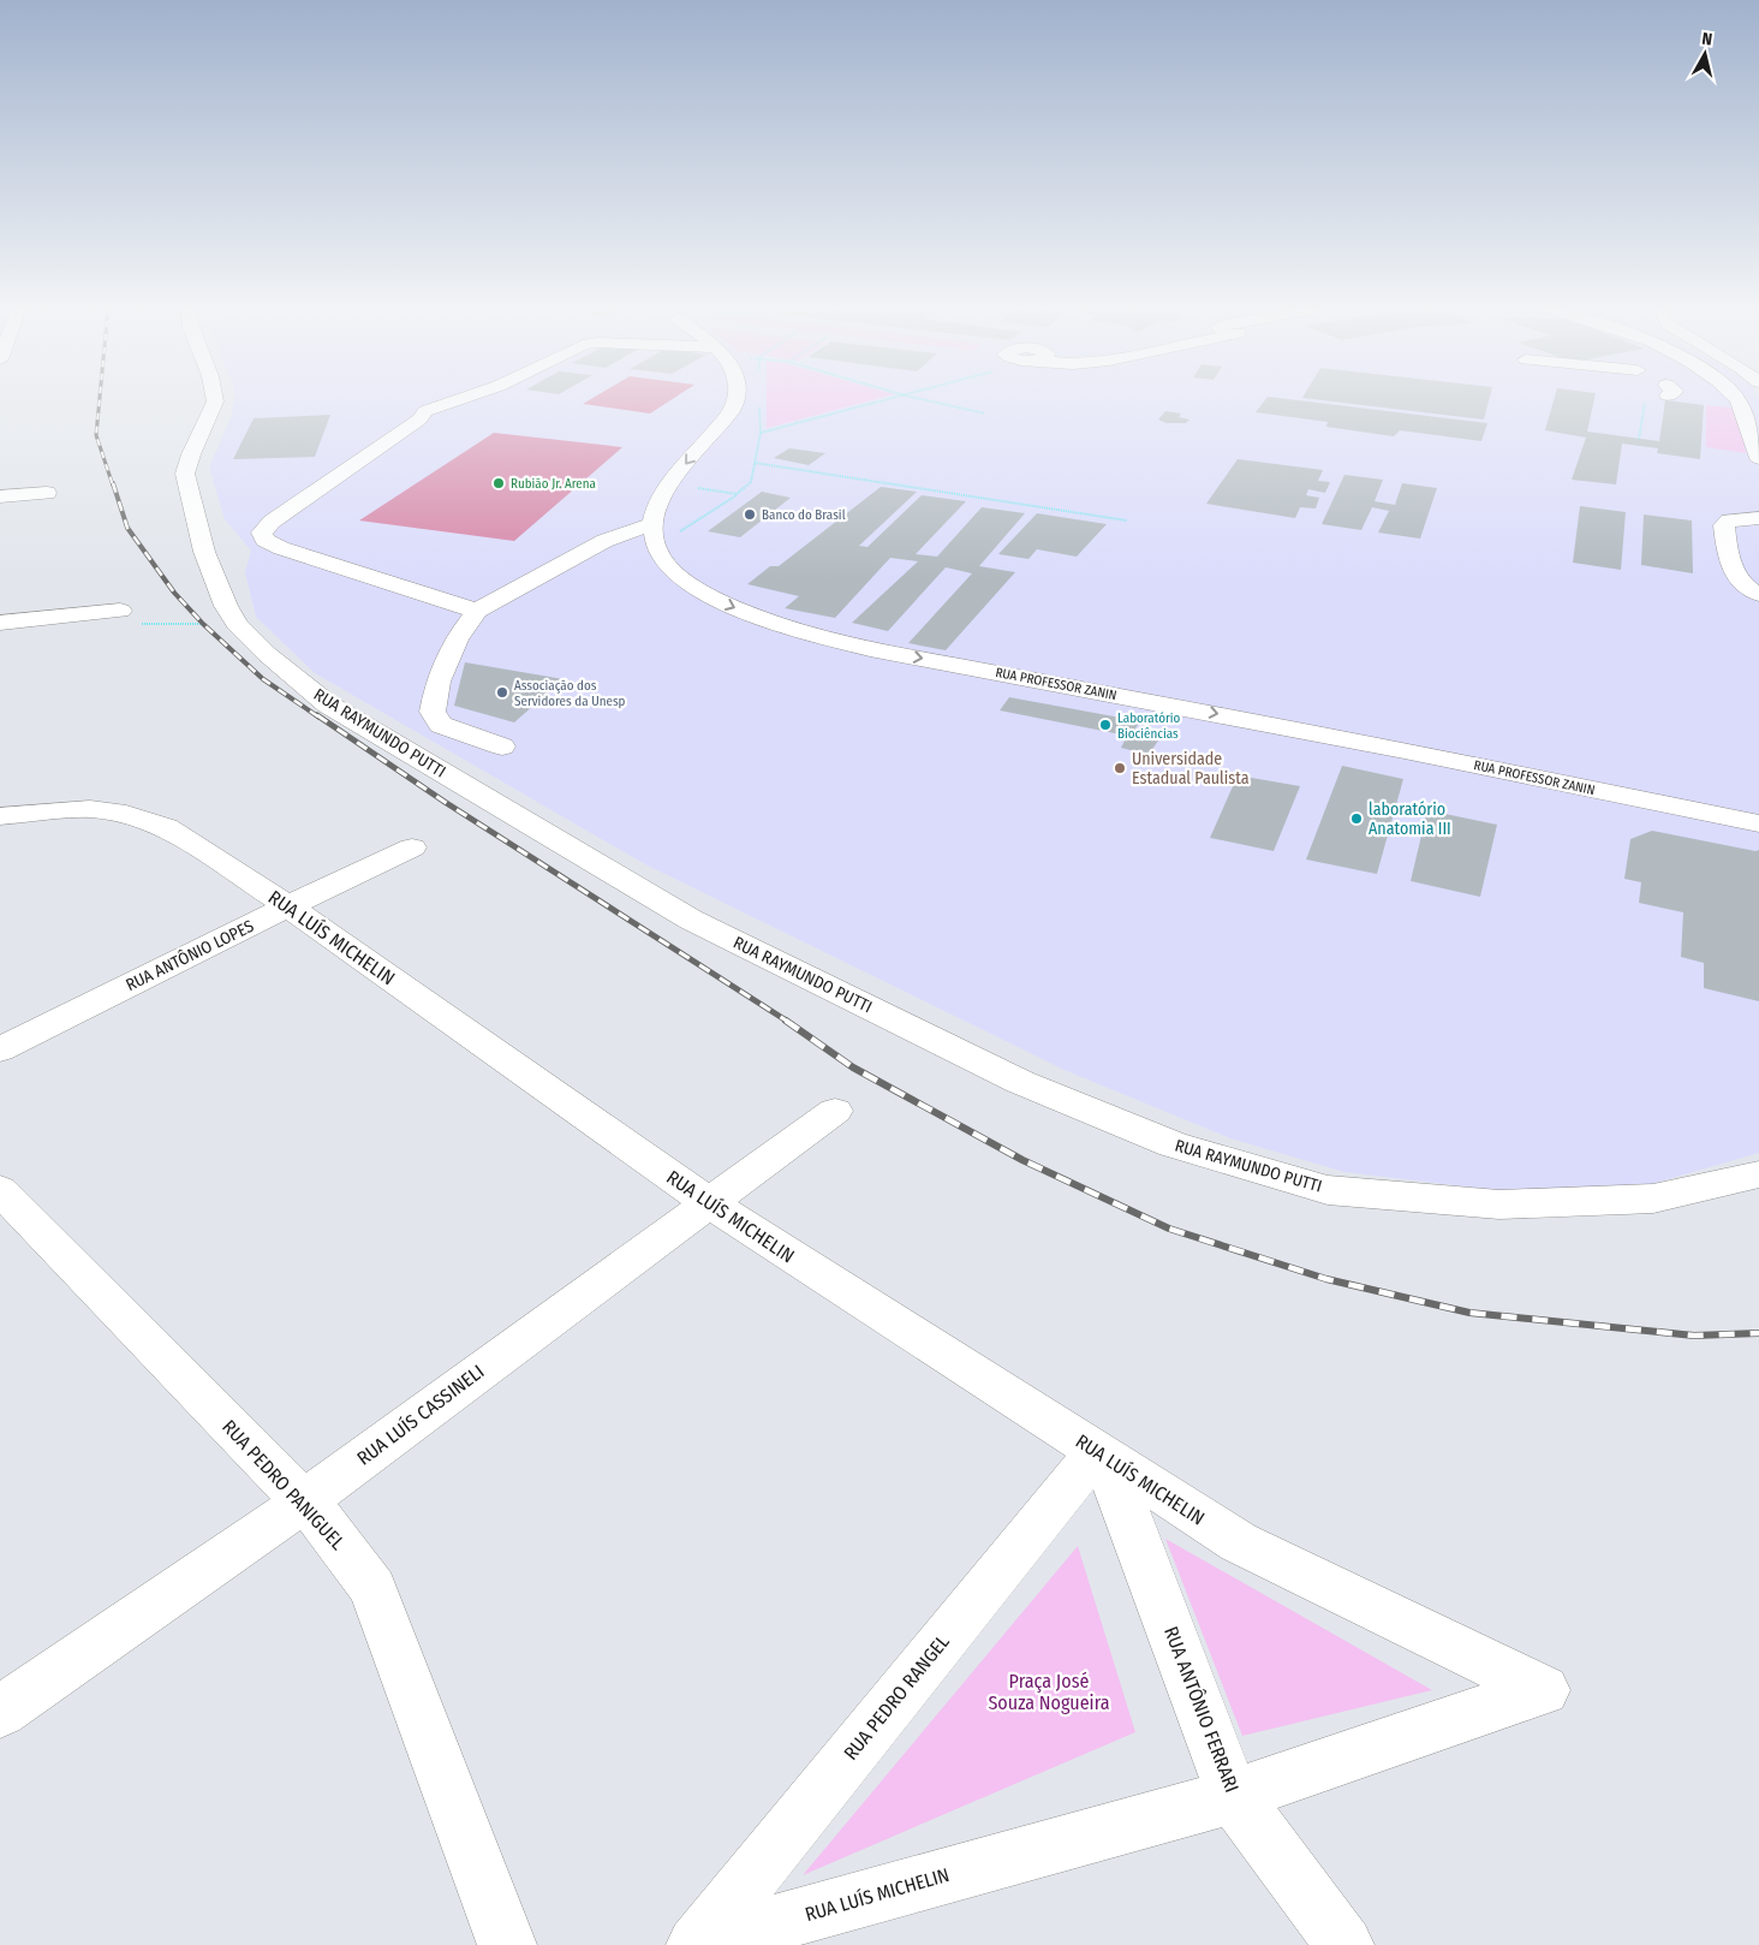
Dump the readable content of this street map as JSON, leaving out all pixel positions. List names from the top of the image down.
{
  "streets": {
    "street": [
      "RUA PROFESSOR ZANIN",
      "RUA RAYMUNDO PUTTI",
      "RUA LUÍS MICHELIN",
      "RUA ANTÔNIO LOPES",
      "RUA LUÍS CASSINELI",
      "RUA PEDRO PANIGUEL",
      "RUA PEDRO RANGEL",
      "RUA ANTÔNIO FERRARI"
    ]
  },
  "crossings": [
    ["RUA LUÍS MICHELIN", "RUA ANTÔNIO LOPES"],
    ["RUA LUÍS MICHELIN", "RUA LUÍS CASSINELI"],
    ["RUA LUÍS MICHELIN", "RUA PEDRO RANGEL"],
    ["RUA LUÍS MICHELIN", "RUA ANTÔNIO FERRARI"],
    ["RUA LUÍS CASSINELI", "RUA PEDRO PANIGUEL"],
    ["RUA PEDRO RANGEL", "RUA ANTÔNIO FERRARI"]
  ],
  "one_way": ["RUA PROFESSOR ZANIN"],
  "parks": ["Praça José Souza Nogueira"],
  "places": [
    "Rubião Jr. Arena",
    "Banco do Brasil",
    "Associação dos Servidores da Unesp",
    "Laboratório Biociências",
    "Universidade Estadual Paulista",
    "laboratório Anatomia III"
  ],
  "north": "top"
}
